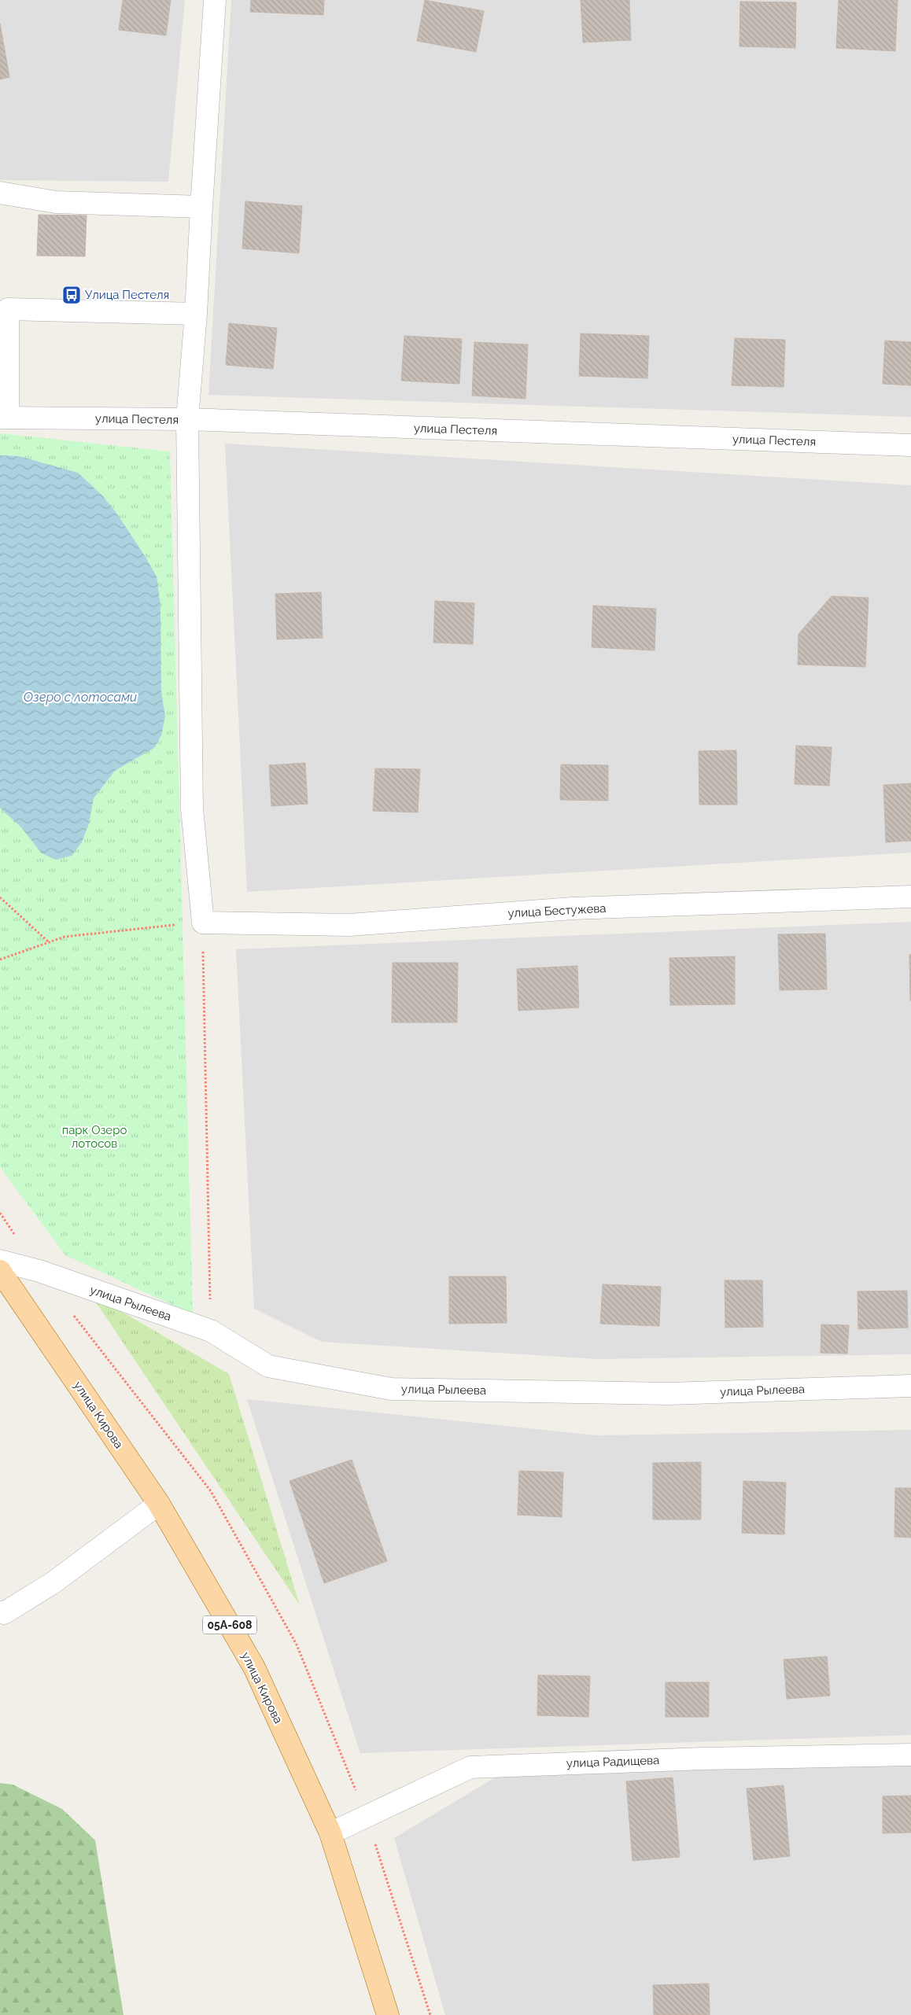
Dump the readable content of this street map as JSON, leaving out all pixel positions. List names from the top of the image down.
{
  "streets": {
    "main road": ["улица Кирова", "05А-608"],
    "street": [
      "улица Пестеля",
      "улица Бестужева",
      "улица Рылеева",
      "улица Радищева"
    ]
  },
  "crossings": [
    ["улица Кирова", "улица Радищева"]
  ],
  "water": ["Озеро с лотосами"],
  "parks": ["парк Озеро лотосов"],
  "places": {
    "bus stop": ["Улица Пестеля"]
  }
}
